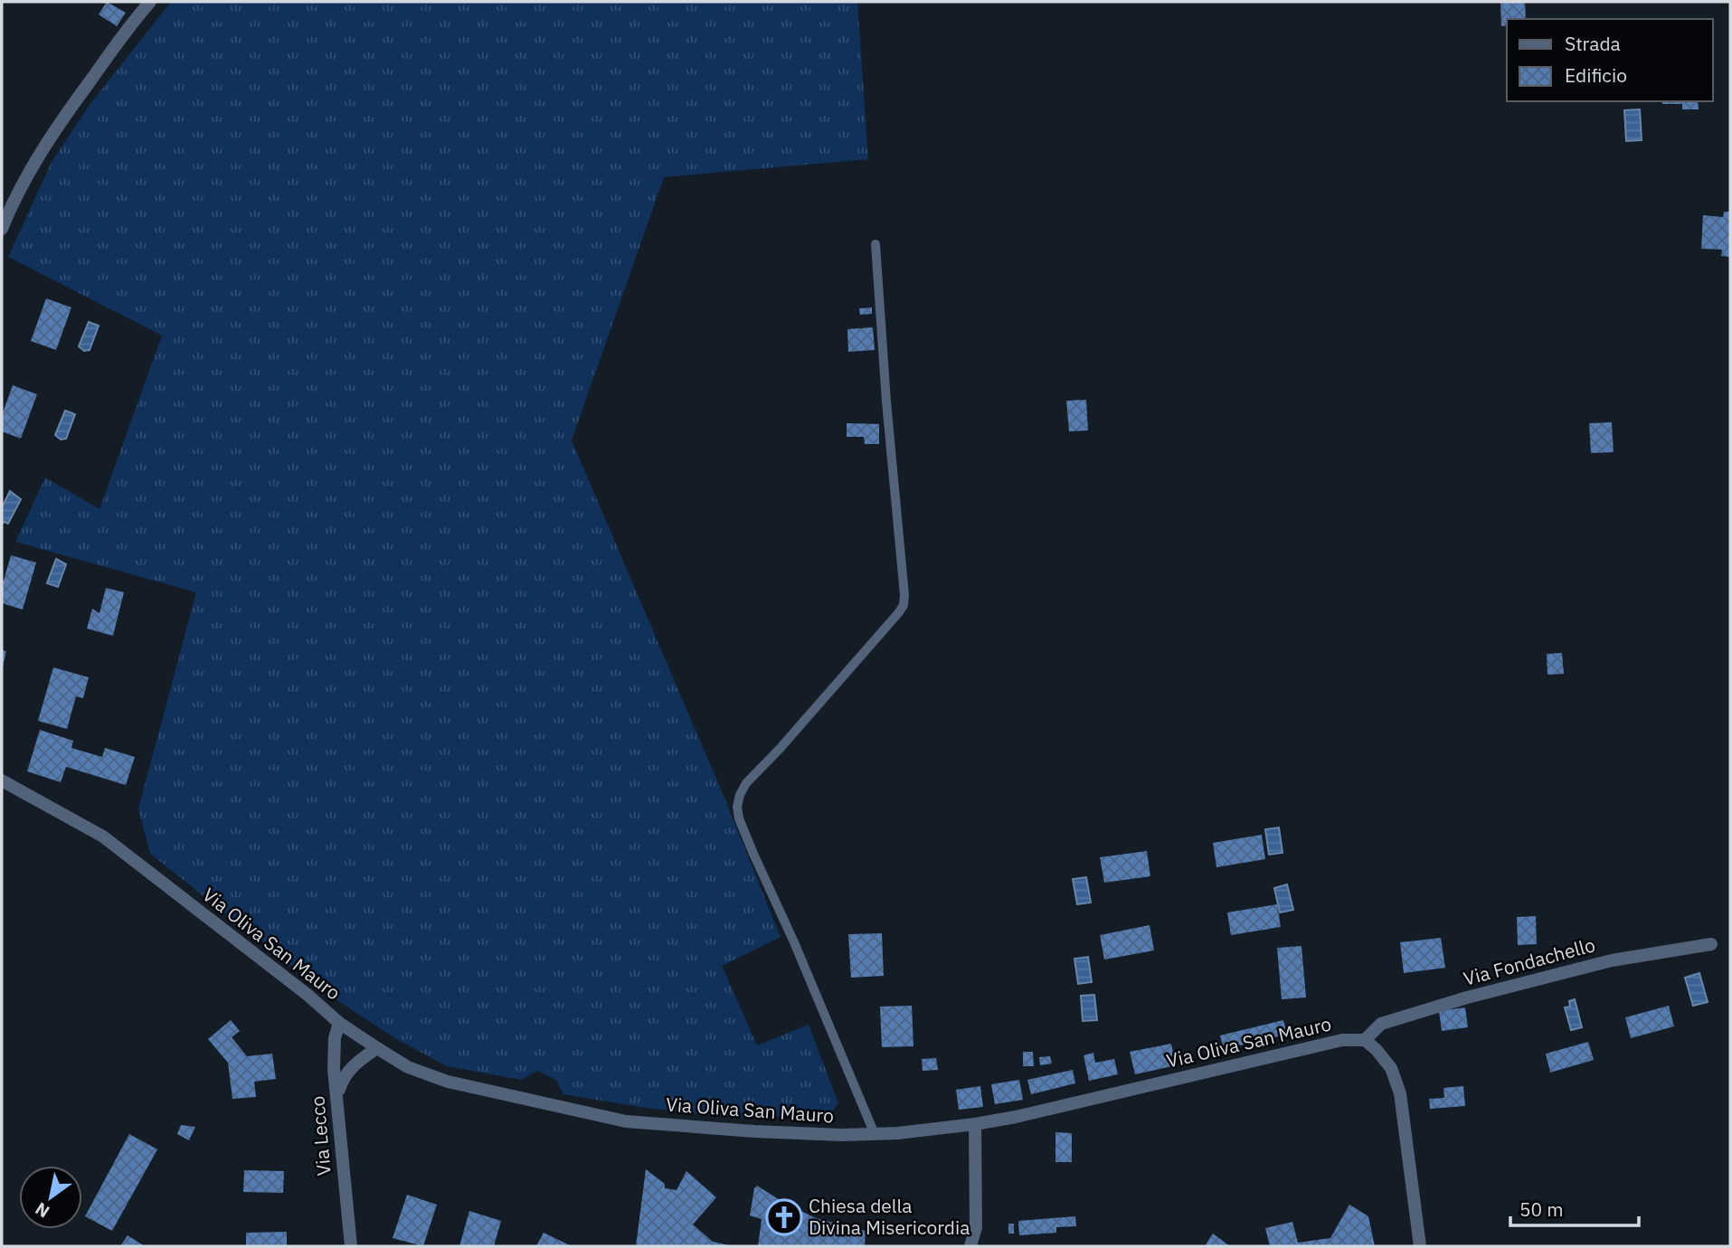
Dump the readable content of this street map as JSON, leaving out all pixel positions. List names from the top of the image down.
{
  "streets": {
    "street": ["Via Oliva San Mauro", "Via Fondachello", "Via Lecco"]
  },
  "crossings": [
    ["Via Oliva San Mauro", "Via Fondachello"],
    ["Via Oliva San Mauro", "Via Lecco"]
  ],
  "places": {
    "church": ["Chiesa della Divina Misericordia"]
  },
  "legend": ["Strada", "Edificio"],
  "scale_bar": "50 m",
  "north": "bottom left"
}
